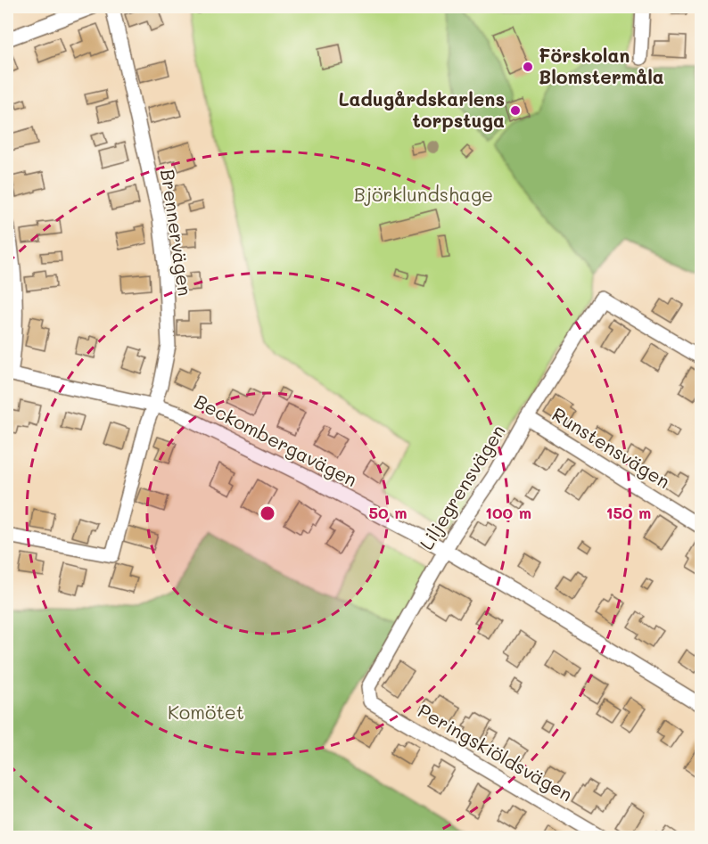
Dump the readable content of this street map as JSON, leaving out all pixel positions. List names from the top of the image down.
{
  "streets": {
    "street": [
      "Brennervägen",
      "Beckombergavägen",
      "Runstensvägen",
      "Liljegrensvägen",
      "Peringskiöldsvägen"
    ]
  },
  "crossings": [
    ["Brennervägen", "Beckombergavägen"],
    ["Beckombergavägen", "Liljegrensvägen"],
    ["Runstensvägen", "Liljegrensvägen"],
    ["Liljegrensvägen", "Peringskiöldsvägen"]
  ],
  "parks": ["Björklundshage", "Komötet"],
  "places": ["Förskolan Blomstermåla", "Ladugårdskarlens torpstuga"],
  "rings": ["50 m", "100 m", "150 m"]
}
